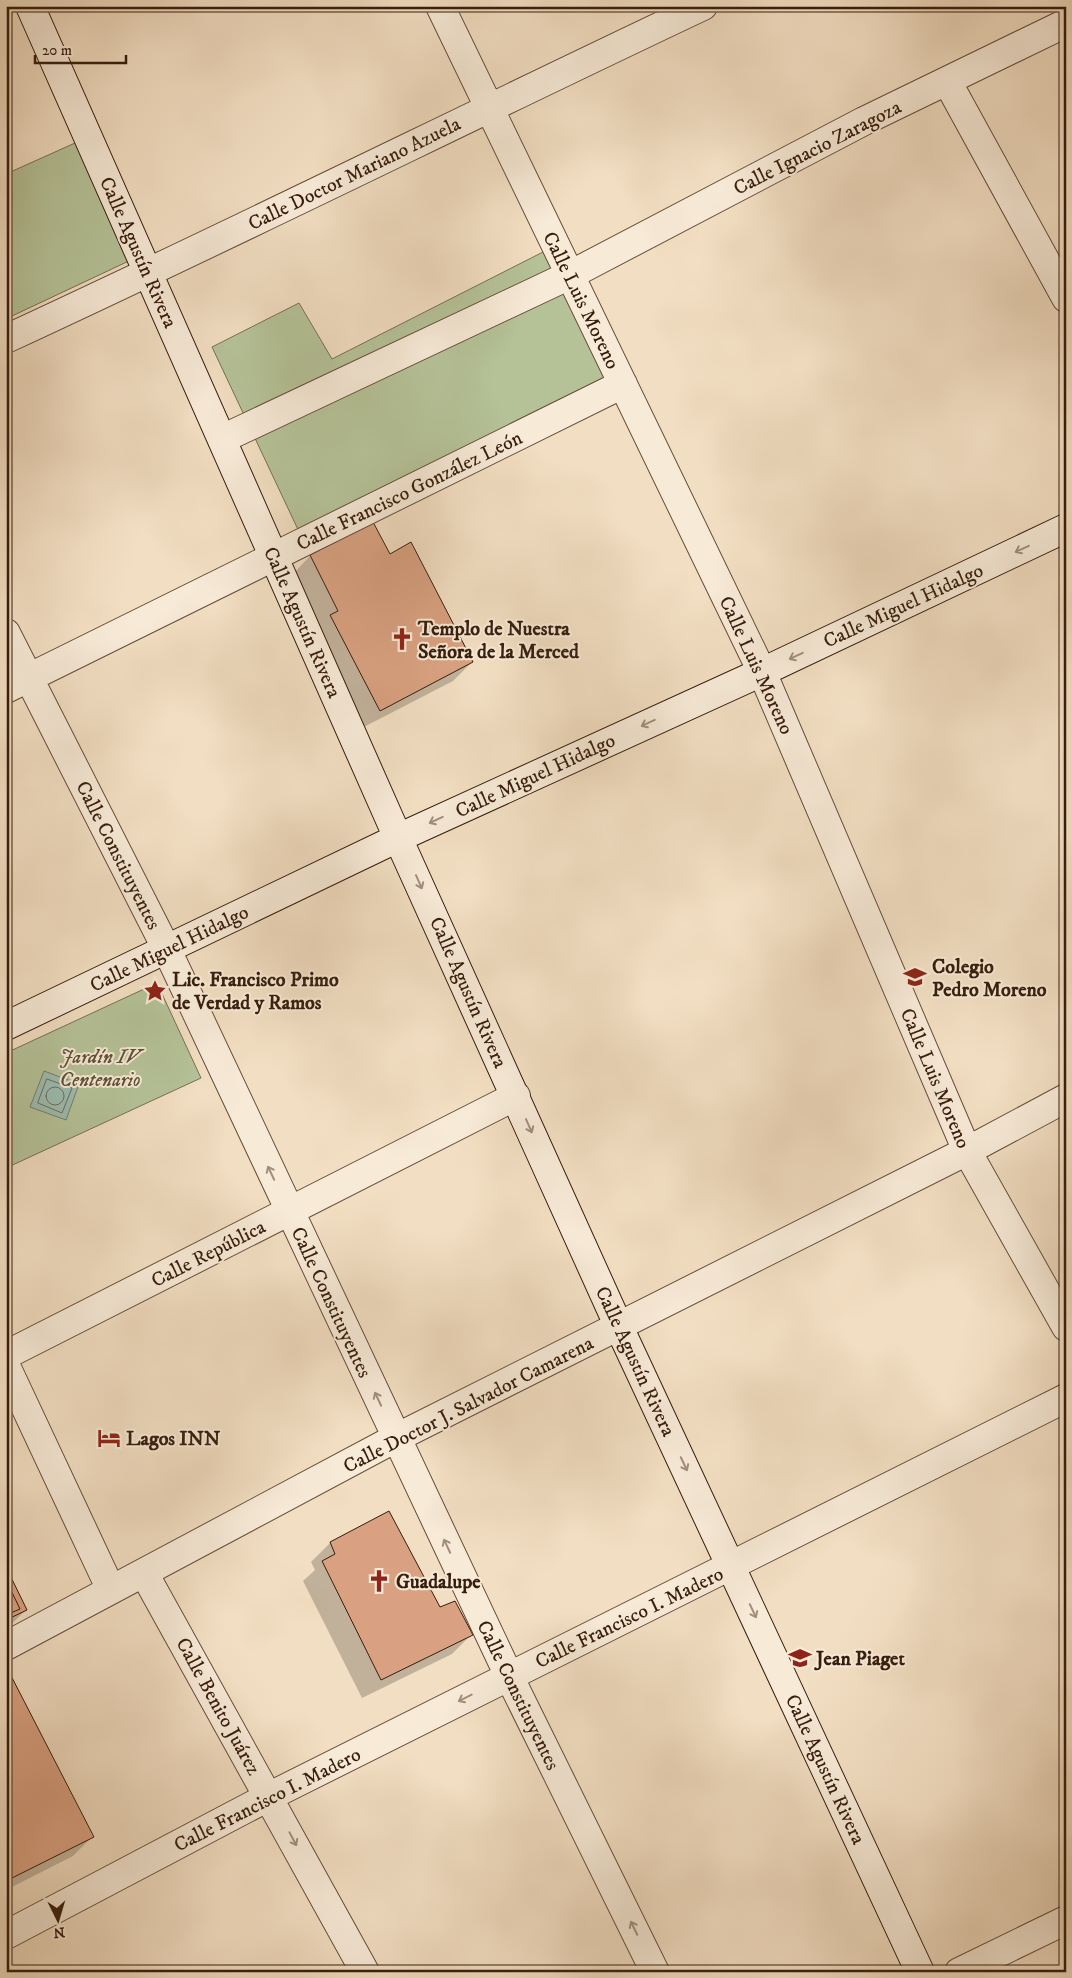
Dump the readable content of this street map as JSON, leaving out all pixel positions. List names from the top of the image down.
{
  "streets": {
    "street": [
      "Calle Ignacio Zaragoza",
      "Calle Doctor Mariano Azuela",
      "Calle Agustín Rivera",
      "Calle Luis Moreno",
      "Calle Francisco González León",
      "Calle Miguel Hidalgo",
      "Calle Constituyentes",
      "Calle República",
      "Calle Doctor J. Salvador Camarena",
      "Calle Francisco I. Madero",
      "Calle Benito Juárez"
    ]
  },
  "crossings": [
    ["Calle Ignacio Zaragoza", "Calle Agustín Rivera"],
    ["Calle Ignacio Zaragoza", "Calle Luis Moreno"],
    ["Calle Doctor Mariano Azuela", "Calle Agustín Rivera"],
    ["Calle Doctor Mariano Azuela", "Calle Luis Moreno"],
    ["Calle Agustín Rivera", "Calle Francisco González León"],
    ["Calle Agustín Rivera", "Calle Miguel Hidalgo"],
    ["Calle Agustín Rivera", "Calle República"],
    ["Calle Agustín Rivera", "Calle Doctor J. Salvador Camarena"],
    ["Calle Agustín Rivera", "Calle Francisco I. Madero"],
    ["Calle Luis Moreno", "Calle Francisco González León"],
    ["Calle Luis Moreno", "Calle Miguel Hidalgo"],
    ["Calle Luis Moreno", "Calle Doctor J. Salvador Camarena"],
    ["Calle Francisco González León", "Calle Constituyentes"],
    ["Calle Miguel Hidalgo", "Calle Constituyentes"],
    ["Calle Constituyentes", "Calle República"],
    ["Calle Constituyentes", "Calle Doctor J. Salvador Camarena"],
    ["Calle Constituyentes", "Calle Francisco I. Madero"],
    ["Calle Doctor J. Salvador Camarena", "Calle Benito Juárez"],
    ["Calle Francisco I. Madero", "Calle Benito Juárez"]
  ],
  "one_way": [
    "Calle Agustín Rivera",
    "Calle Miguel Hidalgo",
    "Calle Constituyentes",
    "Calle Benito Juárez"
  ],
  "parks": ["Jardín IV Centenario"],
  "places": {
    "church": ["Templo de Nuestra Señora de la Merced", "Guadalupe"],
    "school or university": ["Colegio Pedro Moreno", "Jean Piaget"],
    "place": ["Lic. Francisco Primo de Verdad y Ramos"],
    "hotel": ["Lagos INN"]
  },
  "scale_bar": "20 m",
  "north": "bottom"
}
